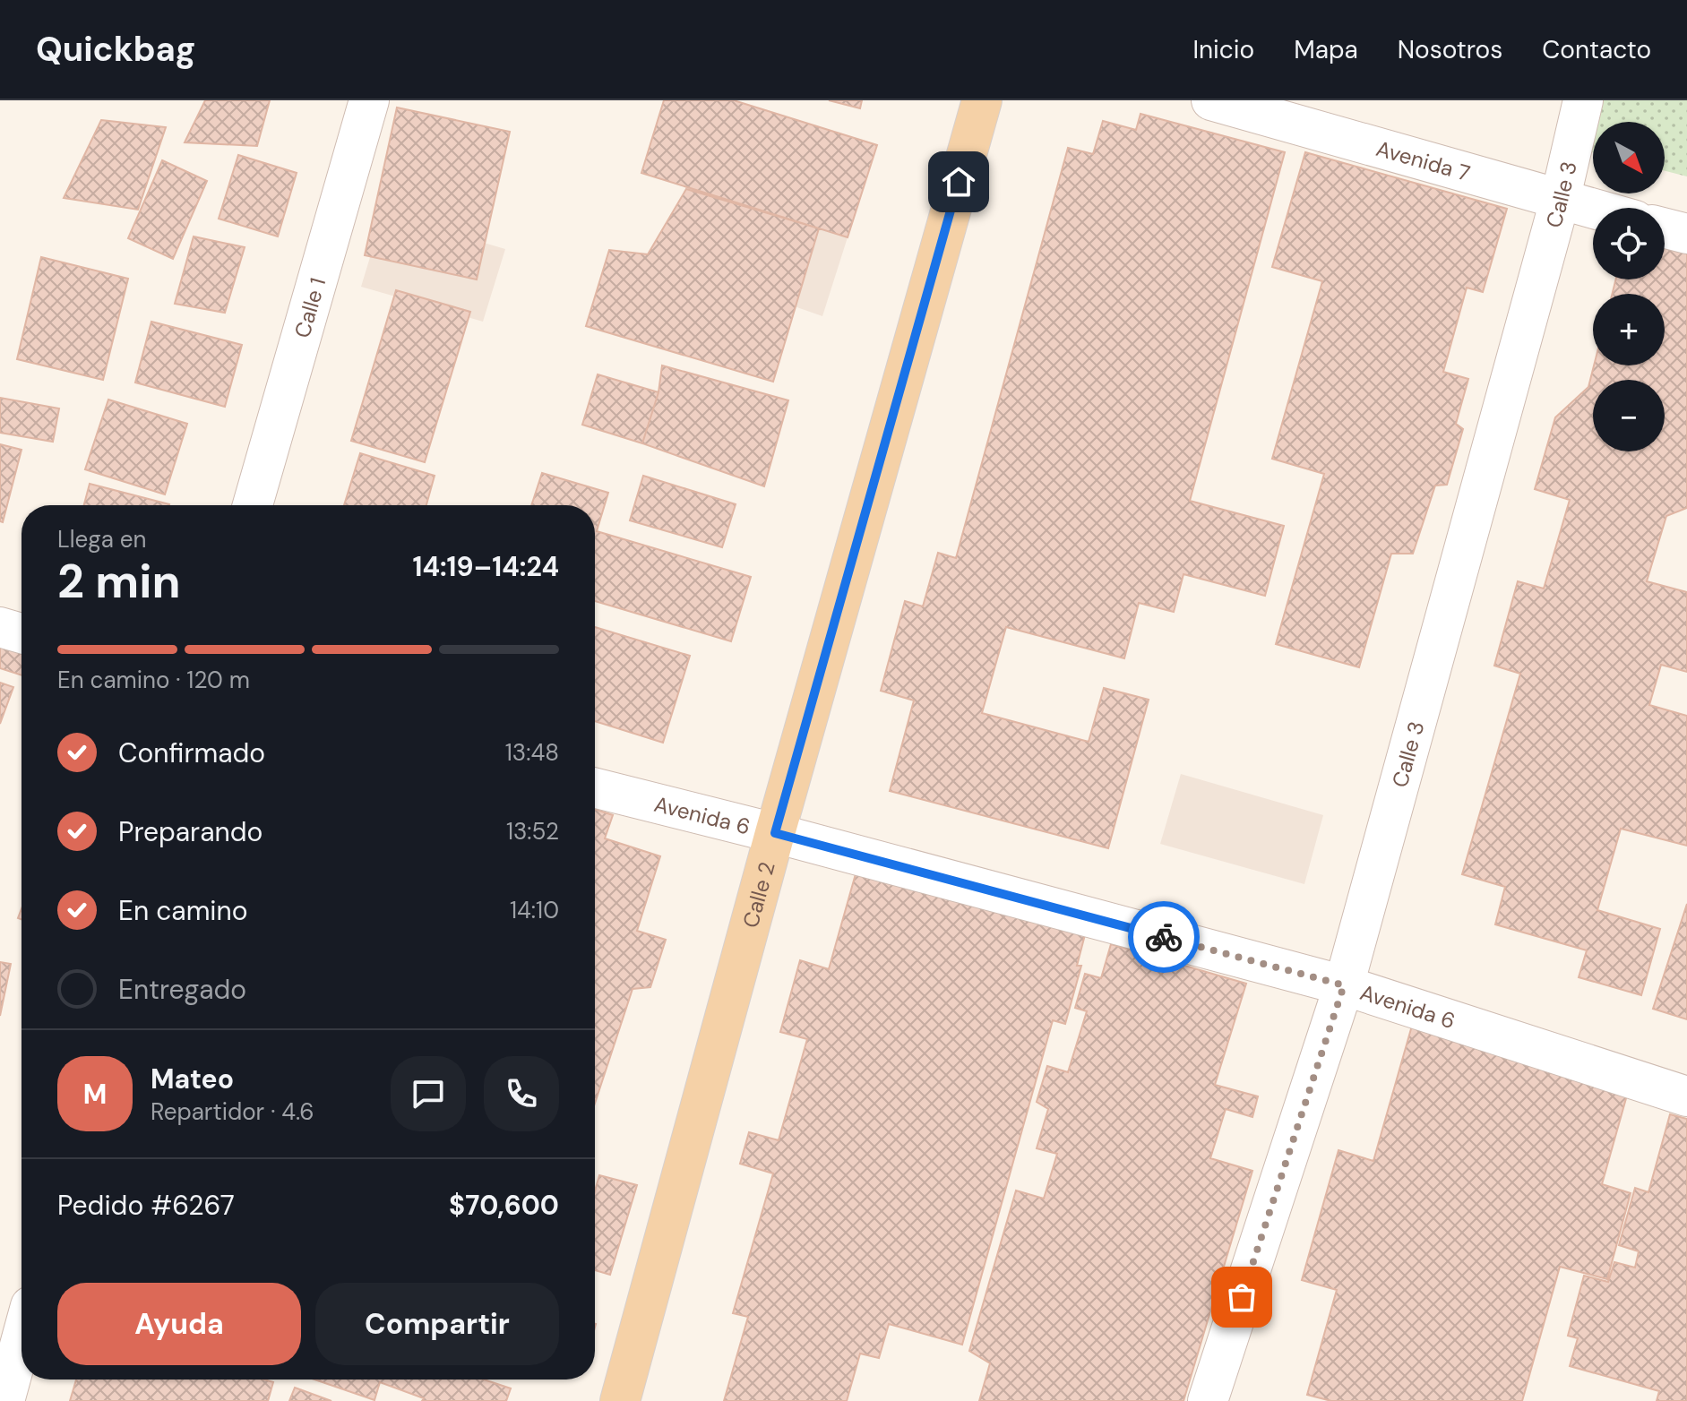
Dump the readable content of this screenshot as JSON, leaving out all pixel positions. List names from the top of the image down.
{
  "streets": {
    "main road": ["Calle 2"],
    "street": [
      "Avenida 7",
      "Calle 3",
      "Calle 1",
      "Avenida 6"
    ]
  },
  "crossings": [
    ["Avenida 7", "Calle 3"],
    ["Calle 3", "Avenida 6"],
    ["Avenida 6", "Calle 2"]
  ],
  "north": "bottom right",
  "page": {
    "header": "Quickbag",
    "nav": [
      "Inicio",
      "Mapa",
      "Nosotros",
      "Contacto"
    ],
    "map_buttons": ["+", "−"],
    "heading": ["2 min", "Llega en", "14:19–14:24"],
    "panel": [
      "Mateo",
      "Repartidor · 4.6",
      "Pedido #6267",
      "$70,600"
    ],
    "bar": "En camino · 120 m",
    "list": [
      ["Confirmado", "13:48"],
      ["Preparando", "13:52"],
      ["En camino", "14:10"],
      "Entregado"
    ],
    "round": "M",
    "buttons": ["Ayuda", "Compartir"]
  }
}
